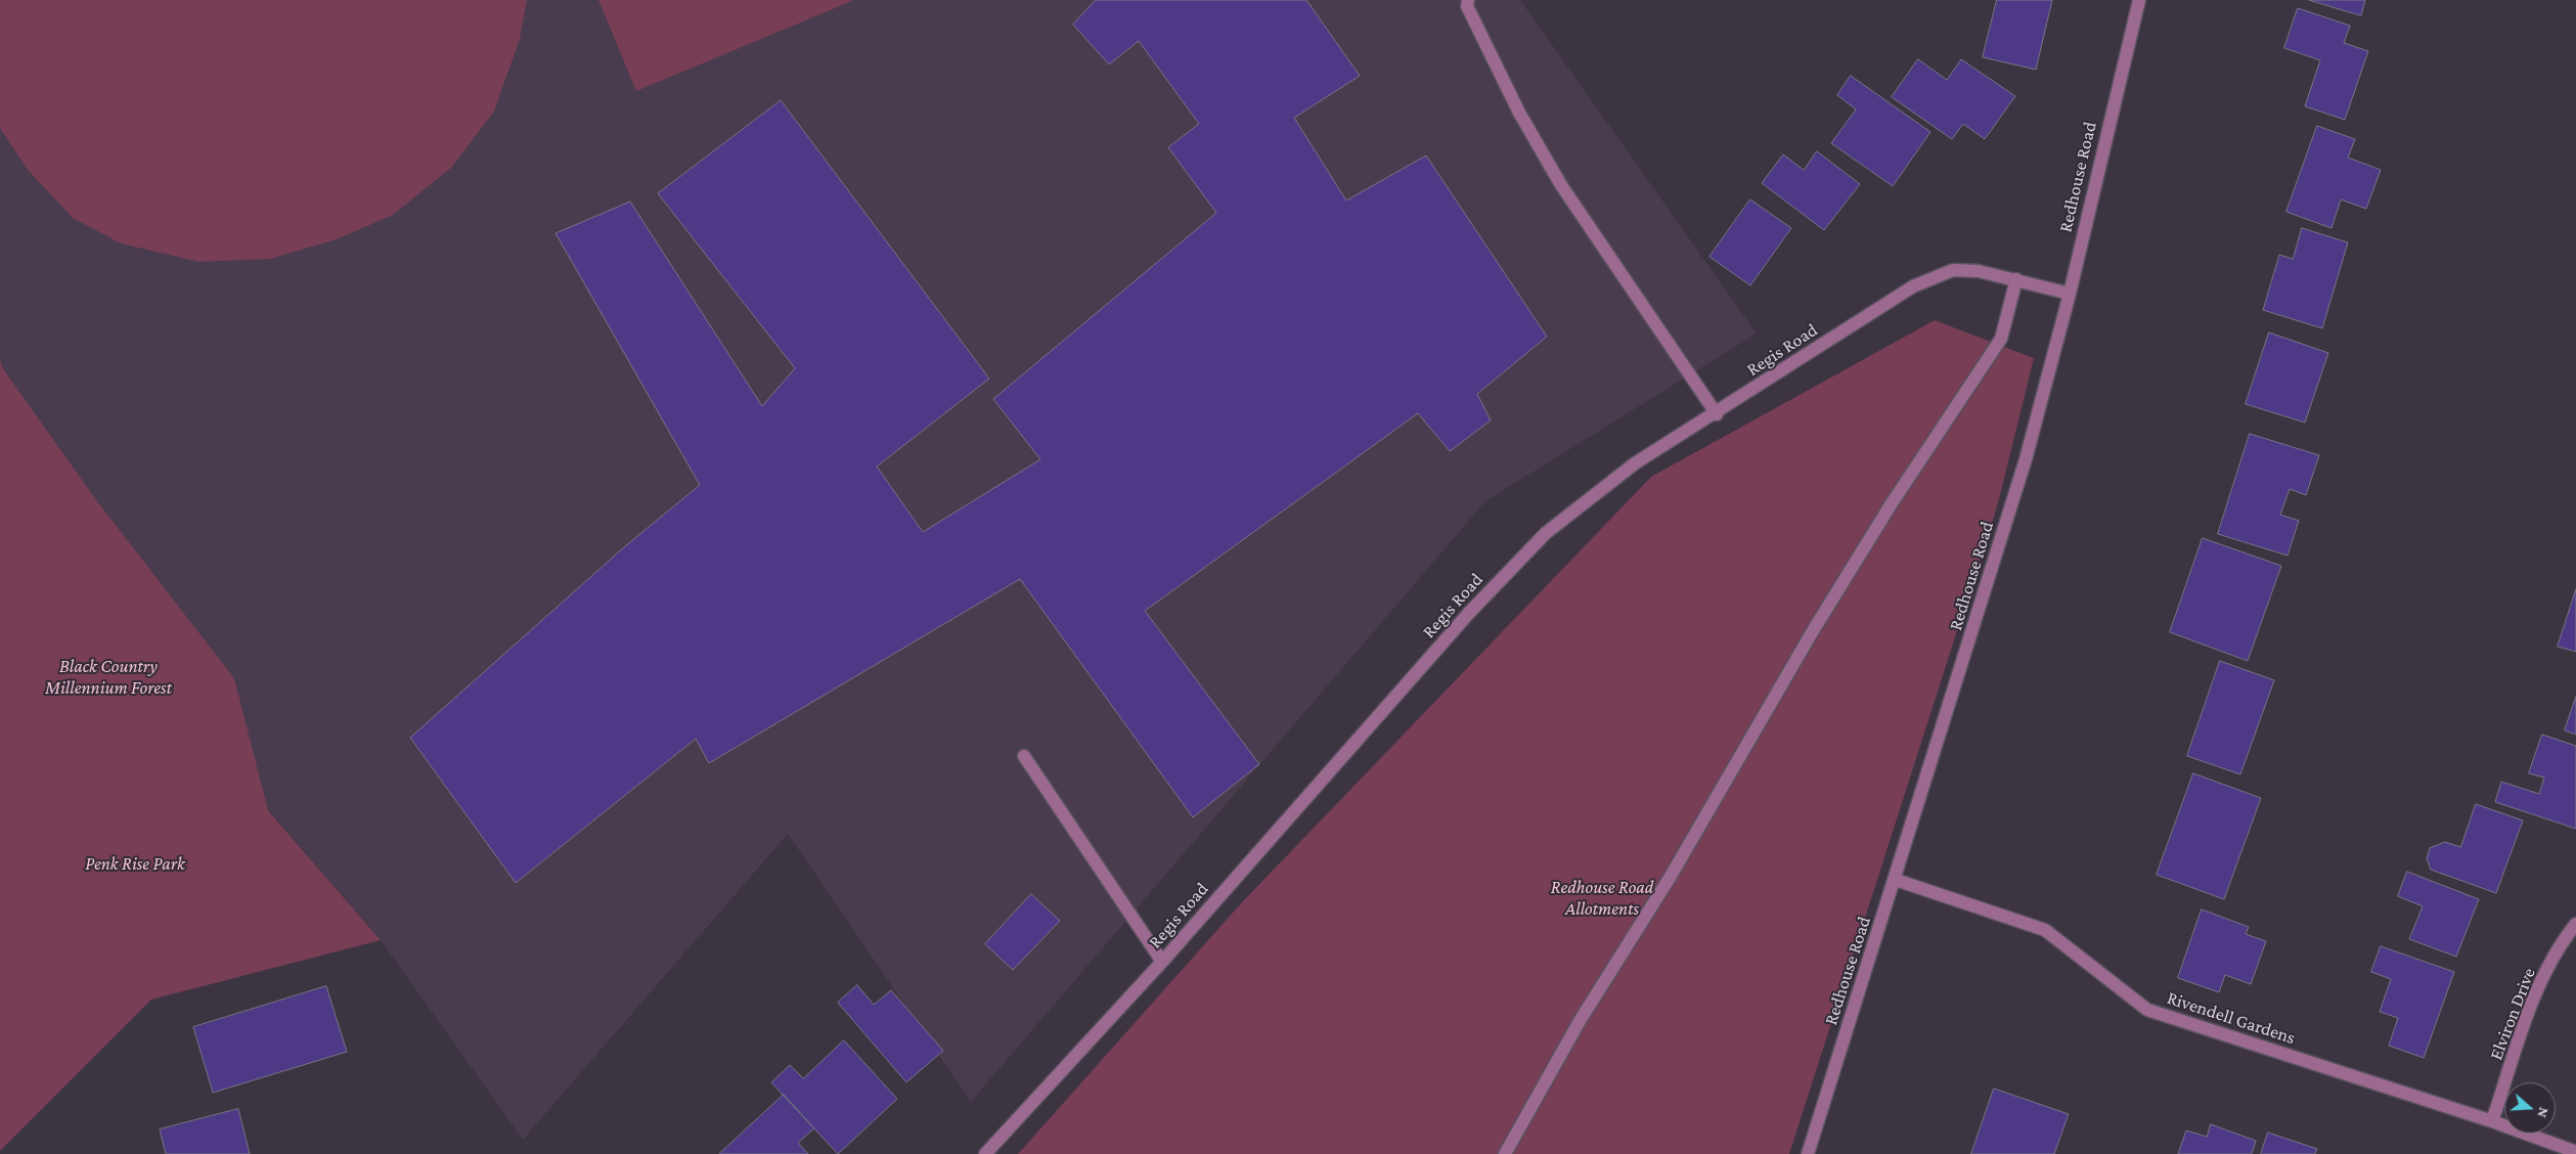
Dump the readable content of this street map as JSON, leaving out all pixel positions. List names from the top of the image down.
{
  "streets": {
    "street": [
      "Redhouse Road",
      "Regis Road",
      "Elviron Drive",
      "Rivendell Gardens"
    ]
  },
  "crossings": [
    ["Redhouse Road", "Regis Road"],
    ["Redhouse Road", "Rivendell Gardens"],
    ["Elviron Drive", "Rivendell Gardens"]
  ],
  "parks": ["Black Country Millennium Forest", "Penk Rise Park", "Redhouse Road Allotments"],
  "north": "right"
}
